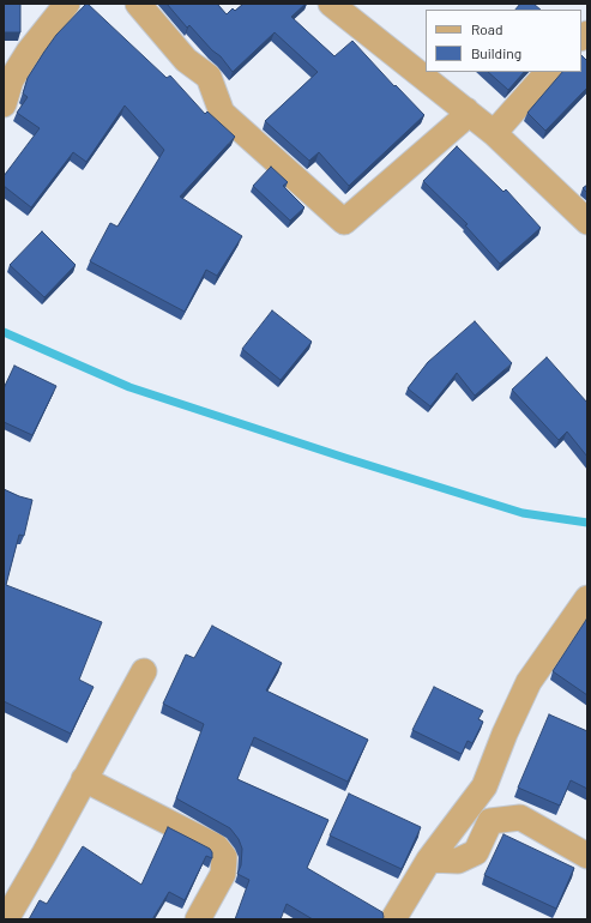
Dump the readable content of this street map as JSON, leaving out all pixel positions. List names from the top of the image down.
{
  "legend": ["Road", "Building"]
}
